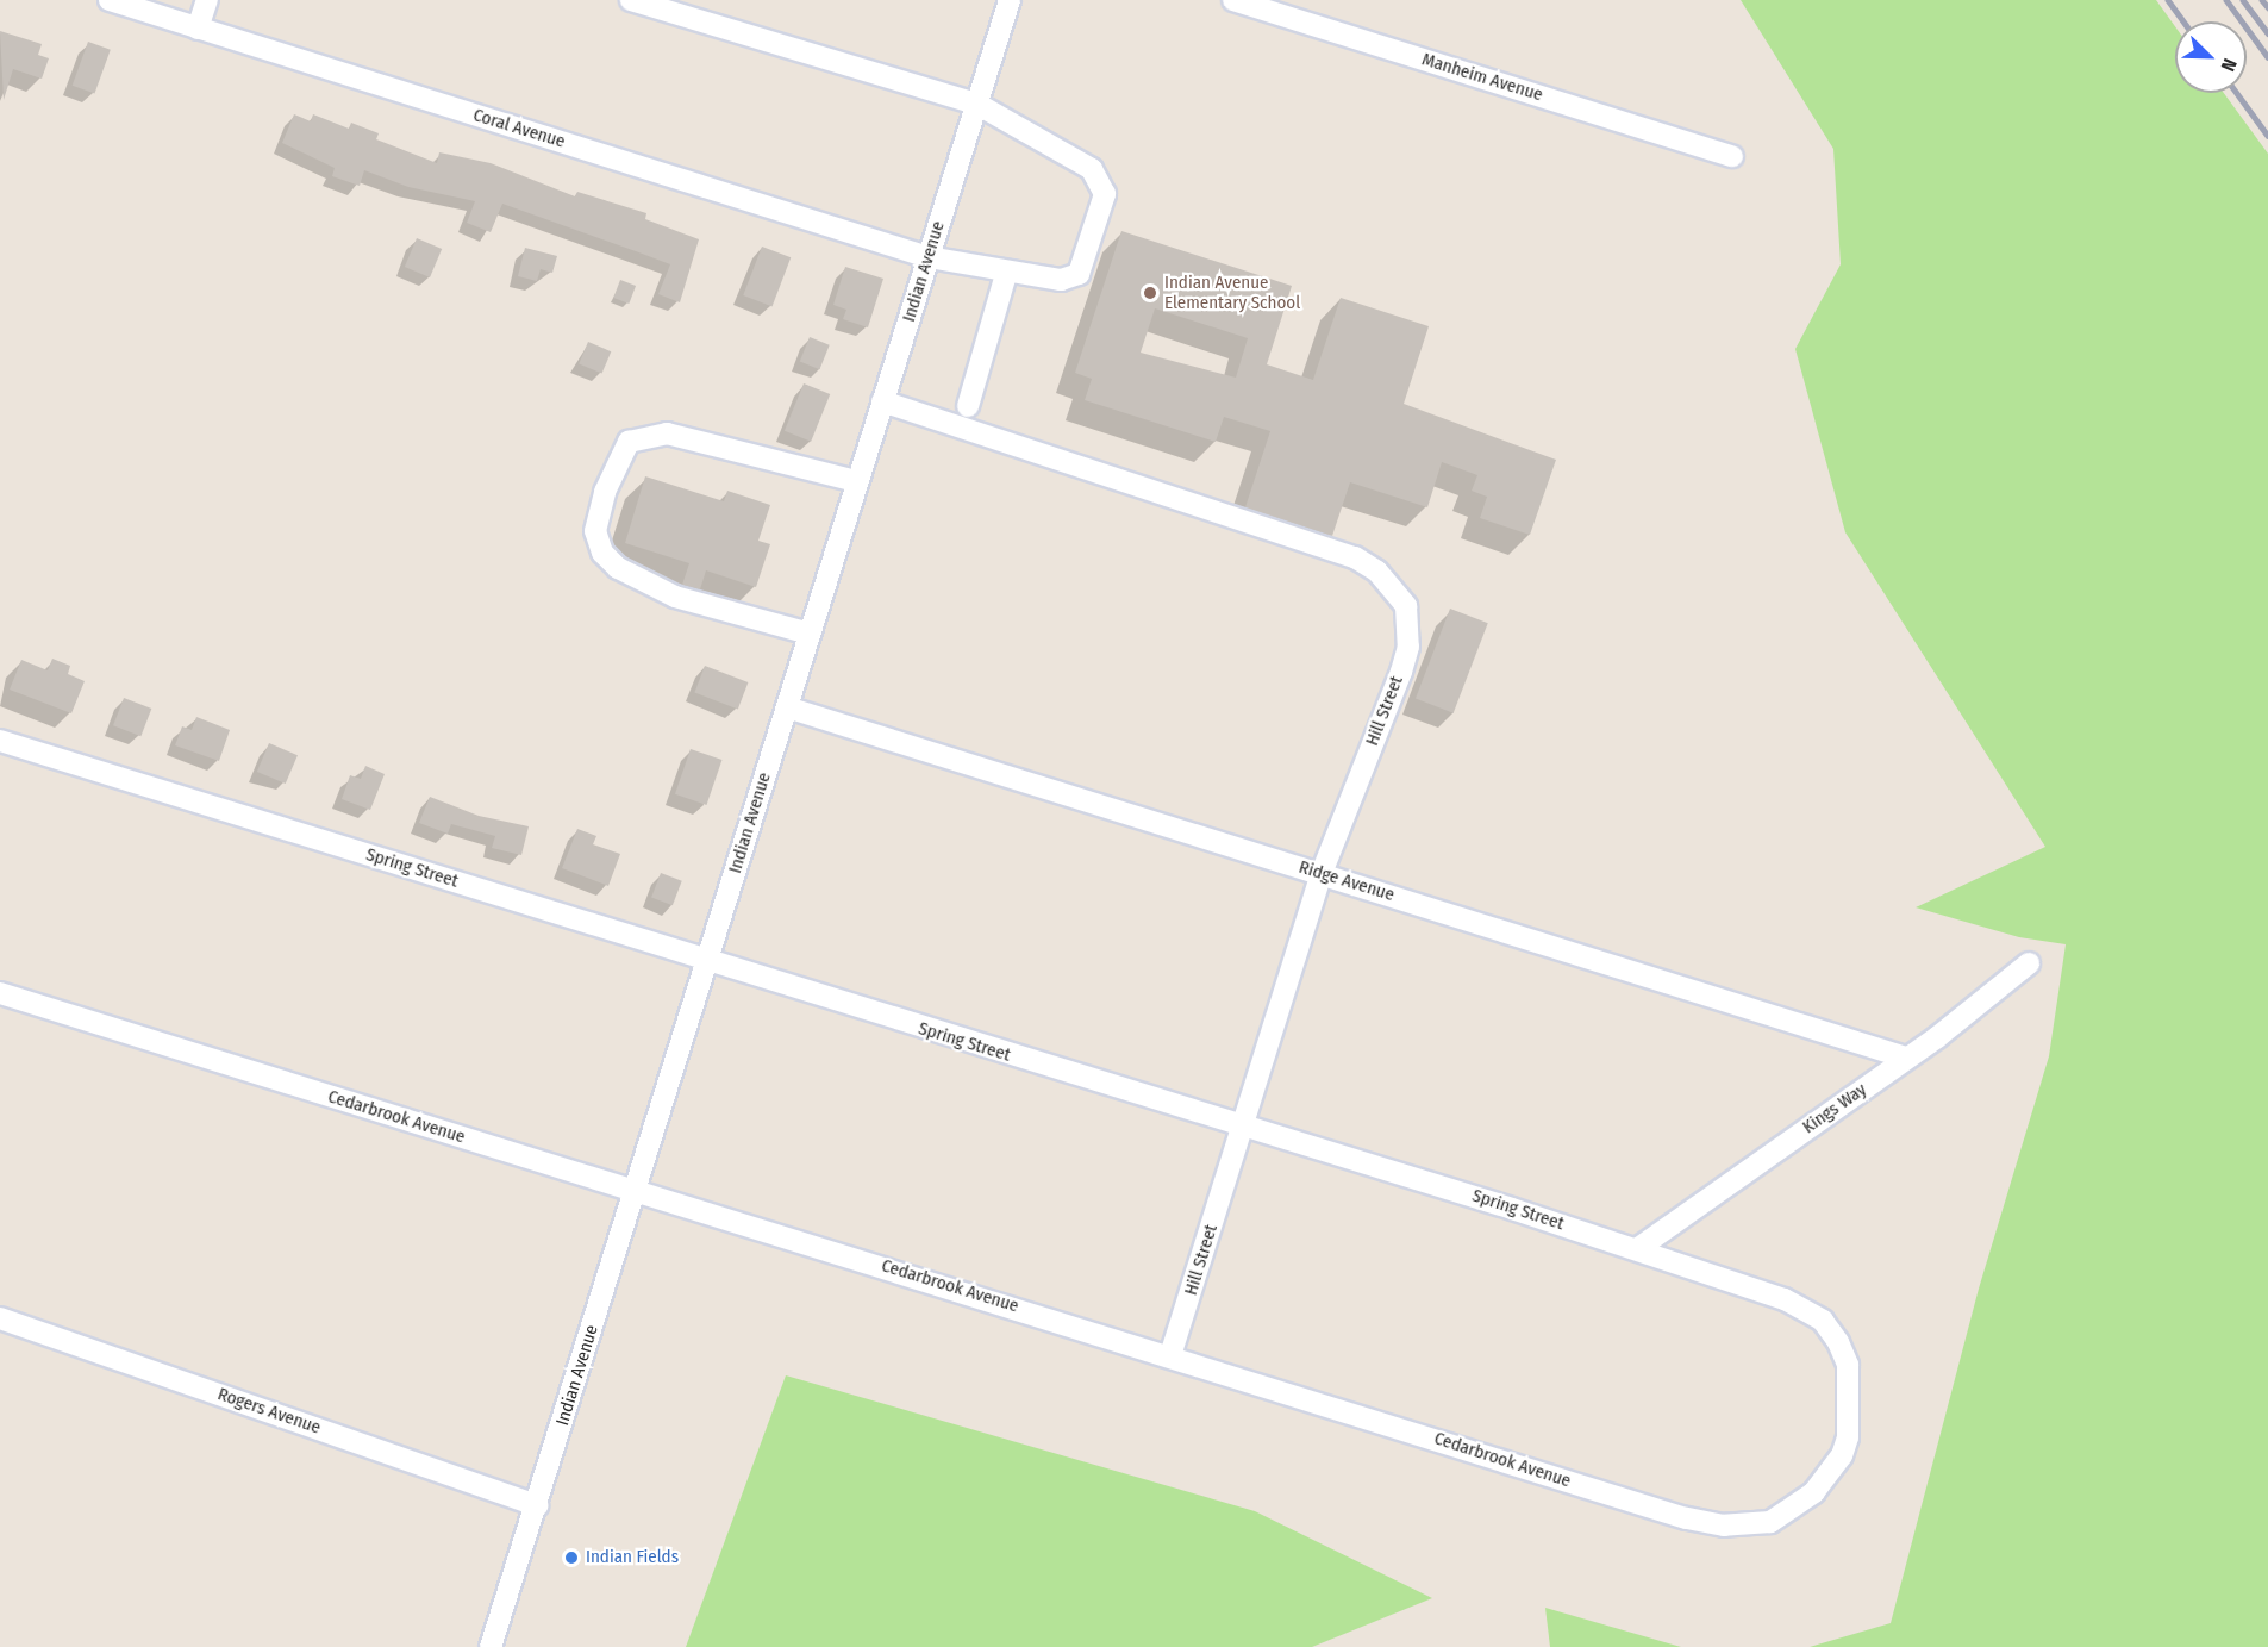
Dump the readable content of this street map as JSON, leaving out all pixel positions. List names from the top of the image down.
{
  "streets": {
    "street": [
      "Manheim Avenue",
      "Coral Avenue",
      "Indian Avenue",
      "Hill Street",
      "Spring Street",
      "Ridge Avenue",
      "Kings Way",
      "Cedarbrook Avenue",
      "Rogers Avenue"
    ]
  },
  "crossings": [
    ["Coral Avenue", "Indian Avenue"],
    ["Indian Avenue", "Hill Street"],
    ["Indian Avenue", "Spring Street"],
    ["Indian Avenue", "Ridge Avenue"],
    ["Indian Avenue", "Cedarbrook Avenue"],
    ["Indian Avenue", "Rogers Avenue"],
    ["Hill Street", "Spring Street"],
    ["Hill Street", "Ridge Avenue"],
    ["Hill Street", "Cedarbrook Avenue"],
    ["Spring Street", "Kings Way"],
    ["Spring Street", "Cedarbrook Avenue"],
    ["Ridge Avenue", "Kings Way"]
  ],
  "places": ["Indian Avenue Elementary School", "Indian Fields"],
  "north": "bottom right"
}
